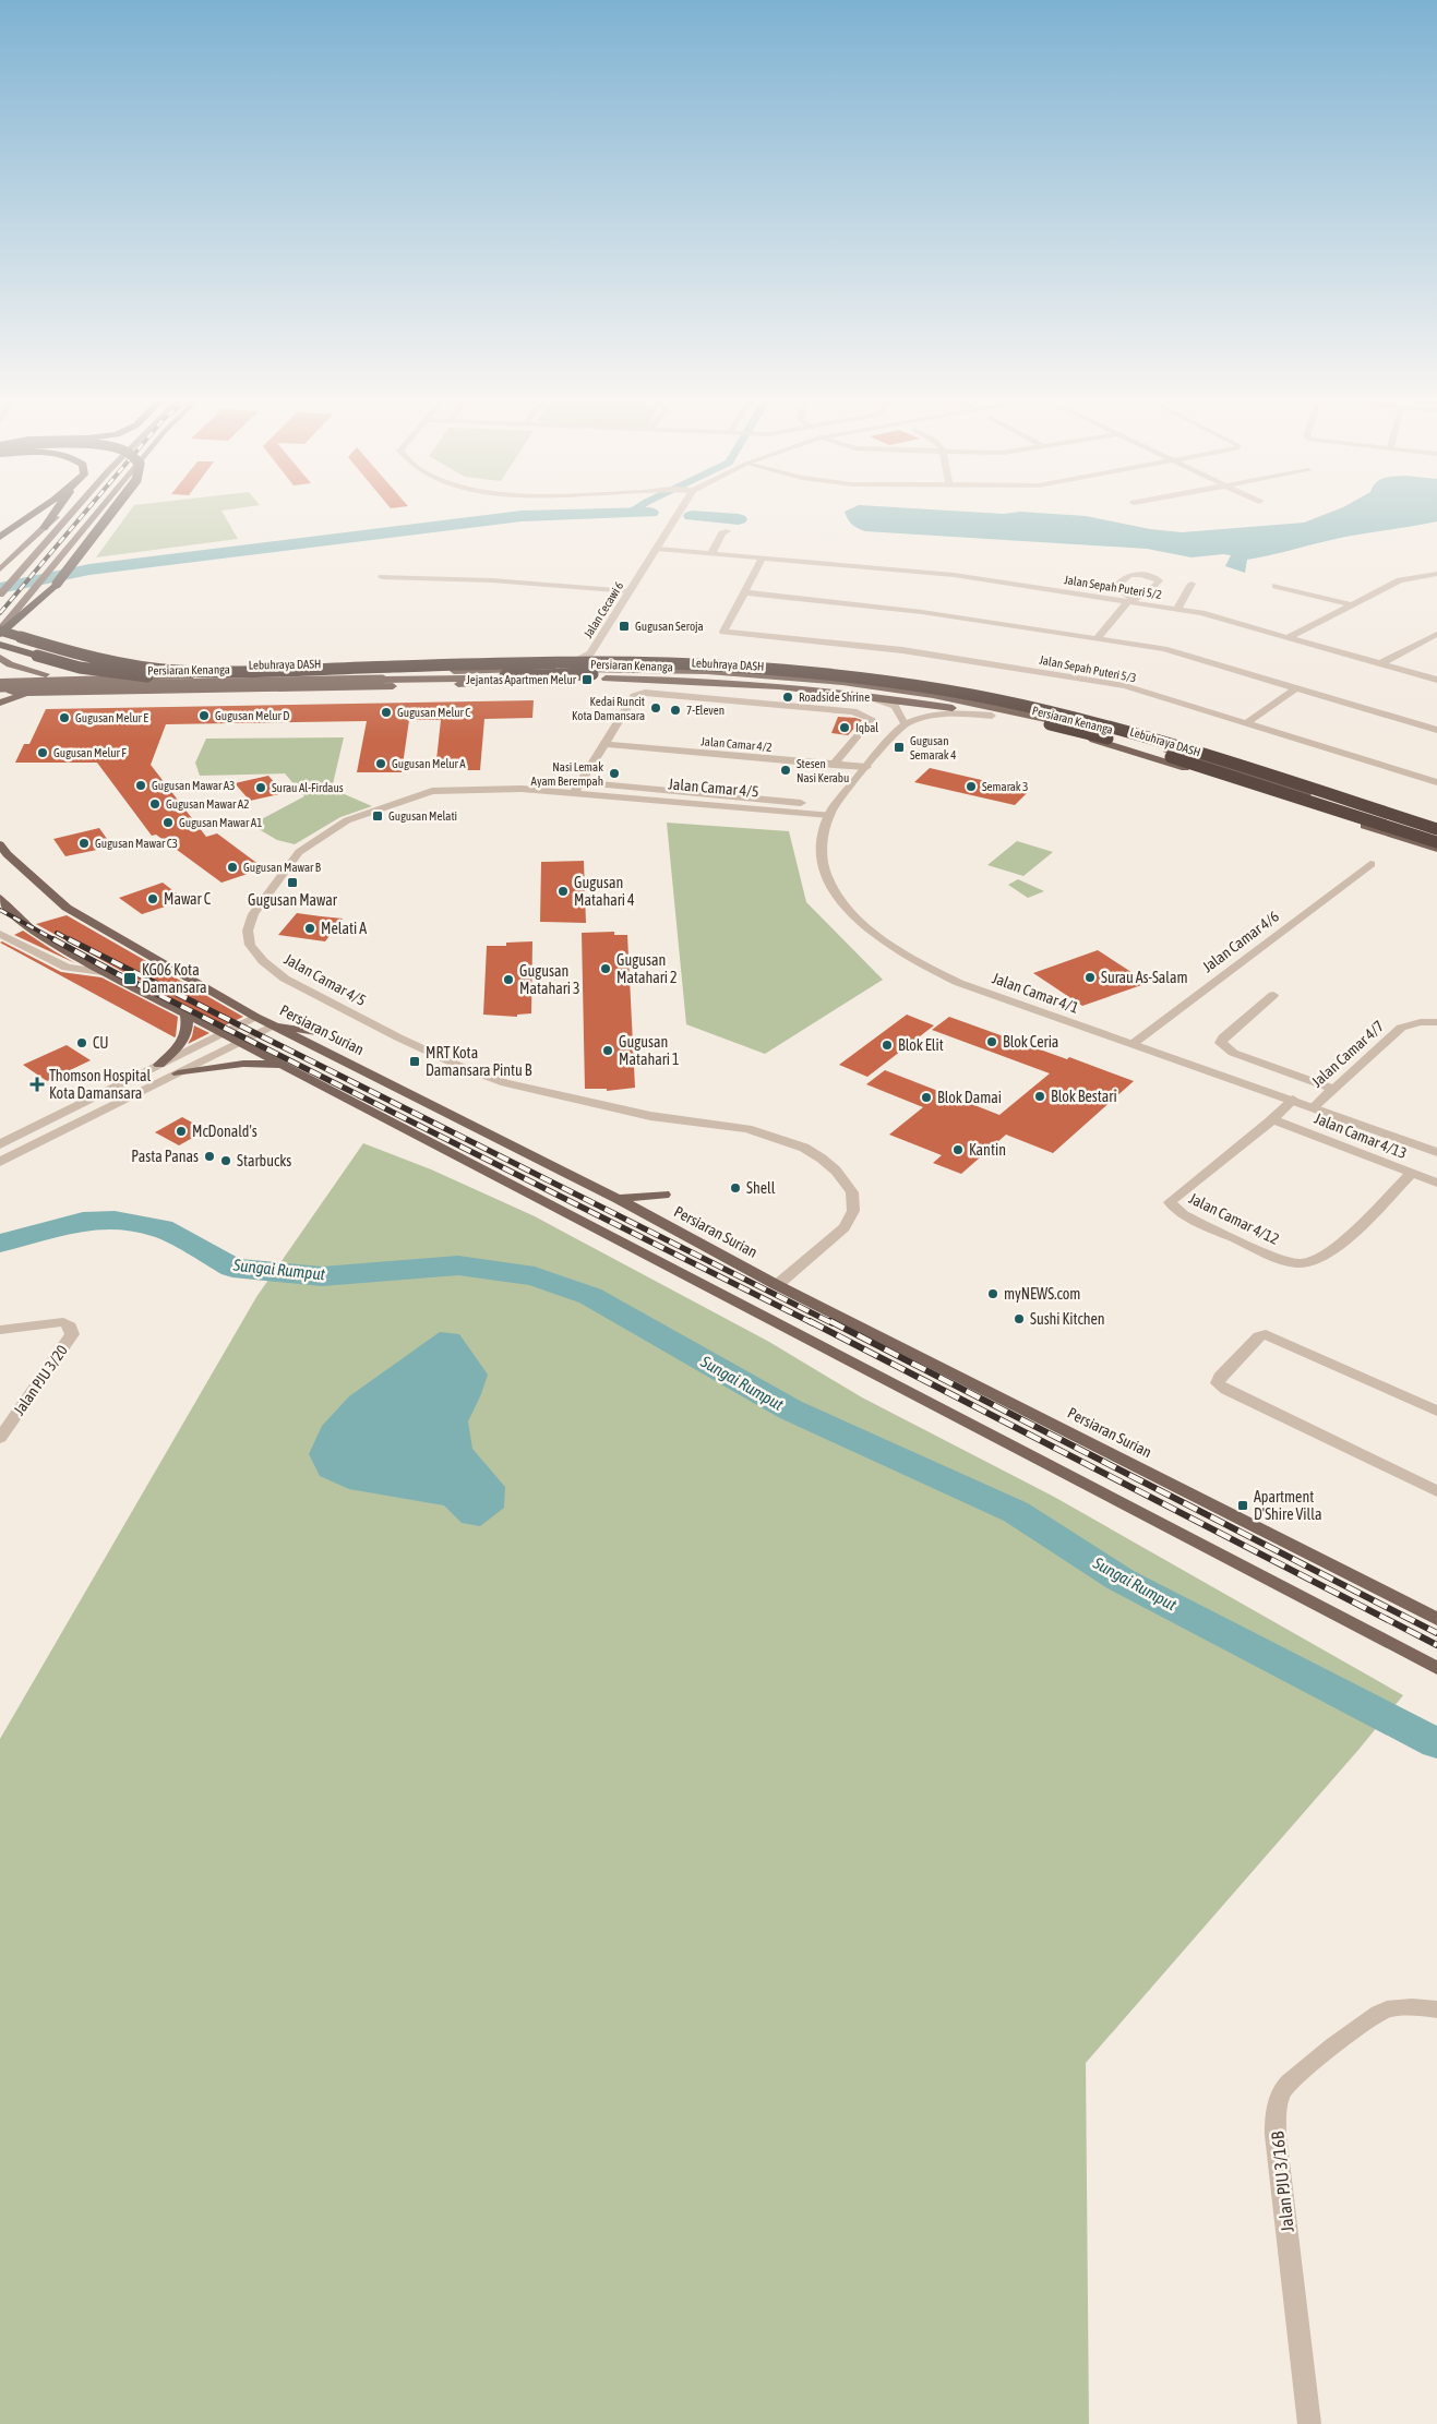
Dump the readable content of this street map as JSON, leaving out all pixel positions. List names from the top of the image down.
{
  "streets": {
    "highway": ["Lebuhraya DASH"],
    "main road": ["Persiaran Kenanga", "Persiaran Surian"],
    "street": [
      "Jalan Sepah Puteri 5/2",
      "Jalan Cecawi 6",
      "Jalan Sepah Puteri 5/3",
      "Jalan Camar 4/2",
      "Jalan Camar 4/5",
      "Jalan Camar 4/6",
      "Jalan Camar 4/1",
      "Jalan Camar 4/7",
      "Jalan Camar 4/13",
      "Jalan Camar 4/12",
      "Jalan PJU 3/20",
      "Jalan PJU 3/16B"
    ]
  },
  "crossings": [
    ["Jalan Sepah Puteri 5/2", "Jalan Cecawi 6"],
    ["Jalan Camar 4/2", "Jalan Camar 4/1"],
    ["Jalan Camar 4/5", "Jalan Camar 4/1"],
    ["Jalan Camar 4/5", "Persiaran Surian"],
    ["Jalan Camar 4/6", "Jalan Camar 4/1"],
    ["Jalan Camar 4/1", "Jalan Camar 4/7"],
    ["Jalan Camar 4/1", "Jalan Camar 4/12"],
    ["Jalan Camar 4/13", "Jalan Camar 4/12"]
  ],
  "water": ["Sungai Rumput"],
  "places": {
    "transit": [
      "Gugusan Seroja",
      "Jejantas Apartmen Melur",
      "Gugusan Semarak 4",
      "Gugusan Melati",
      "Gugusan Mawar",
      "KG06 Kota Damansara",
      "MRT Kota Damansara Pintu B",
      "Apartment D'Shire Villa"
    ],
    "other": [
      "Roadside Shrine",
      "Kedai Runcit Kota Damansara",
      "7-Eleven",
      "Gugusan Melur C",
      "Gugusan Melur D",
      "Gugusan Melur E",
      "Iqbal",
      "Gugusan Melur F",
      "Gugusan Melur A",
      "Stesen Nasi Kerabu",
      "Nasi Lemak Ayam Berempah",
      "Gugusan Mawar A3",
      "Semarak 3",
      "Surau Al-Firdaus",
      "Gugusan Mawar A2",
      "Gugusan Mawar A1",
      "Gugusan Mawar C3",
      "Gugusan Mawar B",
      "Gugusan Matahari 4",
      "Mawar C",
      "Melati A",
      "Gugusan Matahari 2",
      "Surau As-Salam",
      "Gugusan Matahari 3",
      "Blok Ceria",
      "CU",
      "Blok Elit",
      "Gugusan Matahari 1",
      "Blok Bestari",
      "Blok Damai",
      "McDonald's",
      "Kantin",
      "Pasta Panas",
      "Starbucks",
      "Shell",
      "myNEWS.com",
      "Sushi Kitchen"
    ],
    "health": ["Thomson Hospital Kota Damansara"]
  }
}
